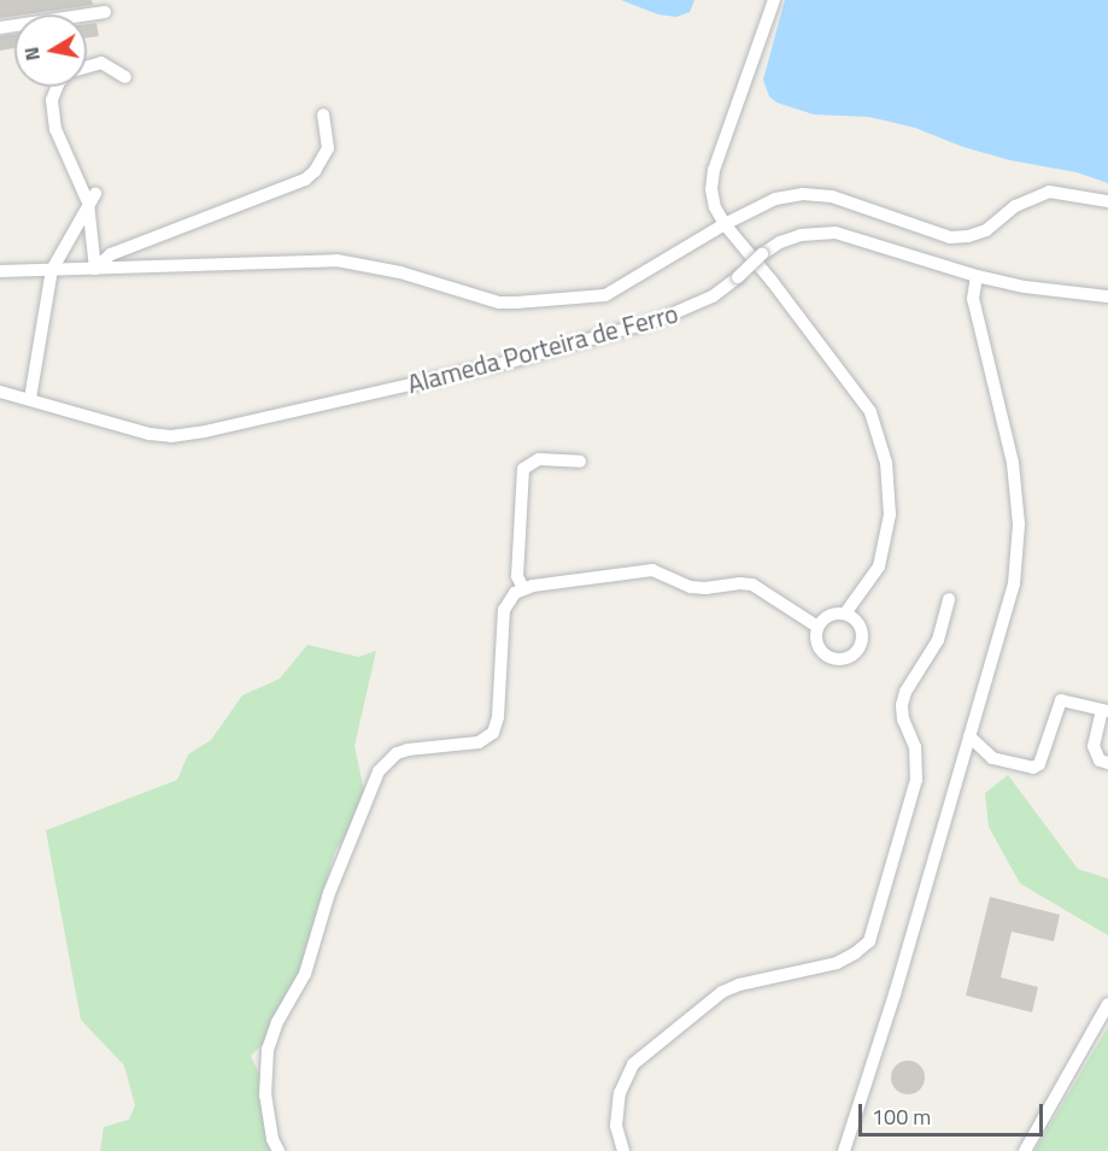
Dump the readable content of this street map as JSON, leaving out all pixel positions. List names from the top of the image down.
{
  "streets": {
    "street": ["Alameda Porteira de Ferro"]
  },
  "scale_bar": "100 m",
  "north": "left"
}
